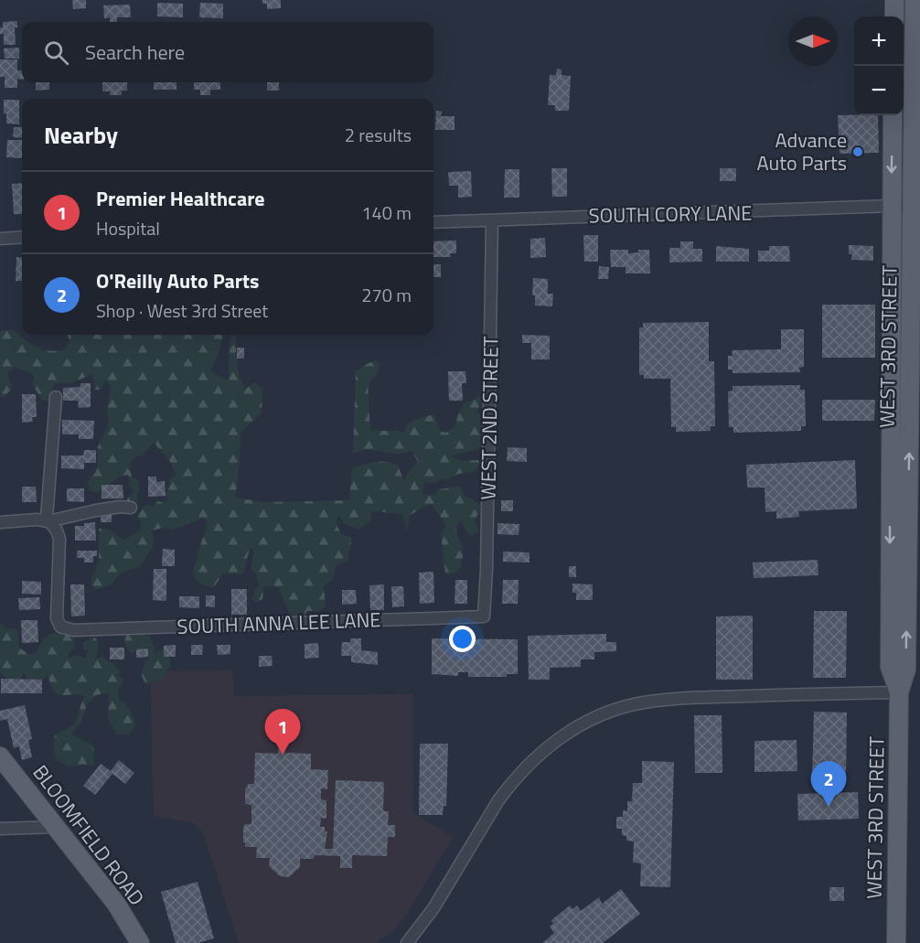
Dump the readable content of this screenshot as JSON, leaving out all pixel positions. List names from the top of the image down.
{
  "streets": {
    "main road": ["WEST 3RD STREET", "BLOOMFIELD ROAD"],
    "street": ["SOUTH CORY LANE", "WEST 2ND STREET", "SOUTH ANNA LEE LANE"]
  },
  "crossings": [
    ["SOUTH CORY LANE", "WEST 3RD STREET"],
    ["SOUTH CORY LANE", "WEST 2ND STREET"],
    ["WEST 2ND STREET", "SOUTH ANNA LEE LANE"]
  ],
  "places": ["Advance Auto Parts"],
  "north": "right",
  "page": {
    "map_buttons": ["+", "−"],
    "search": "Search here",
    "heading": ["Nearby", "2 results"],
    "list": [
      {
        "mark": "1",
        "name": "Premier Healthcare",
        "note": "Hospital",
        "value": "140 m"
      },
      {
        "mark": "2",
        "name": "O'Reilly Auto Parts",
        "note": "Shop · West 3rd Street",
        "value": "270 m"
      }
    ],
    "pins": ["1", "2"]
  }
}
